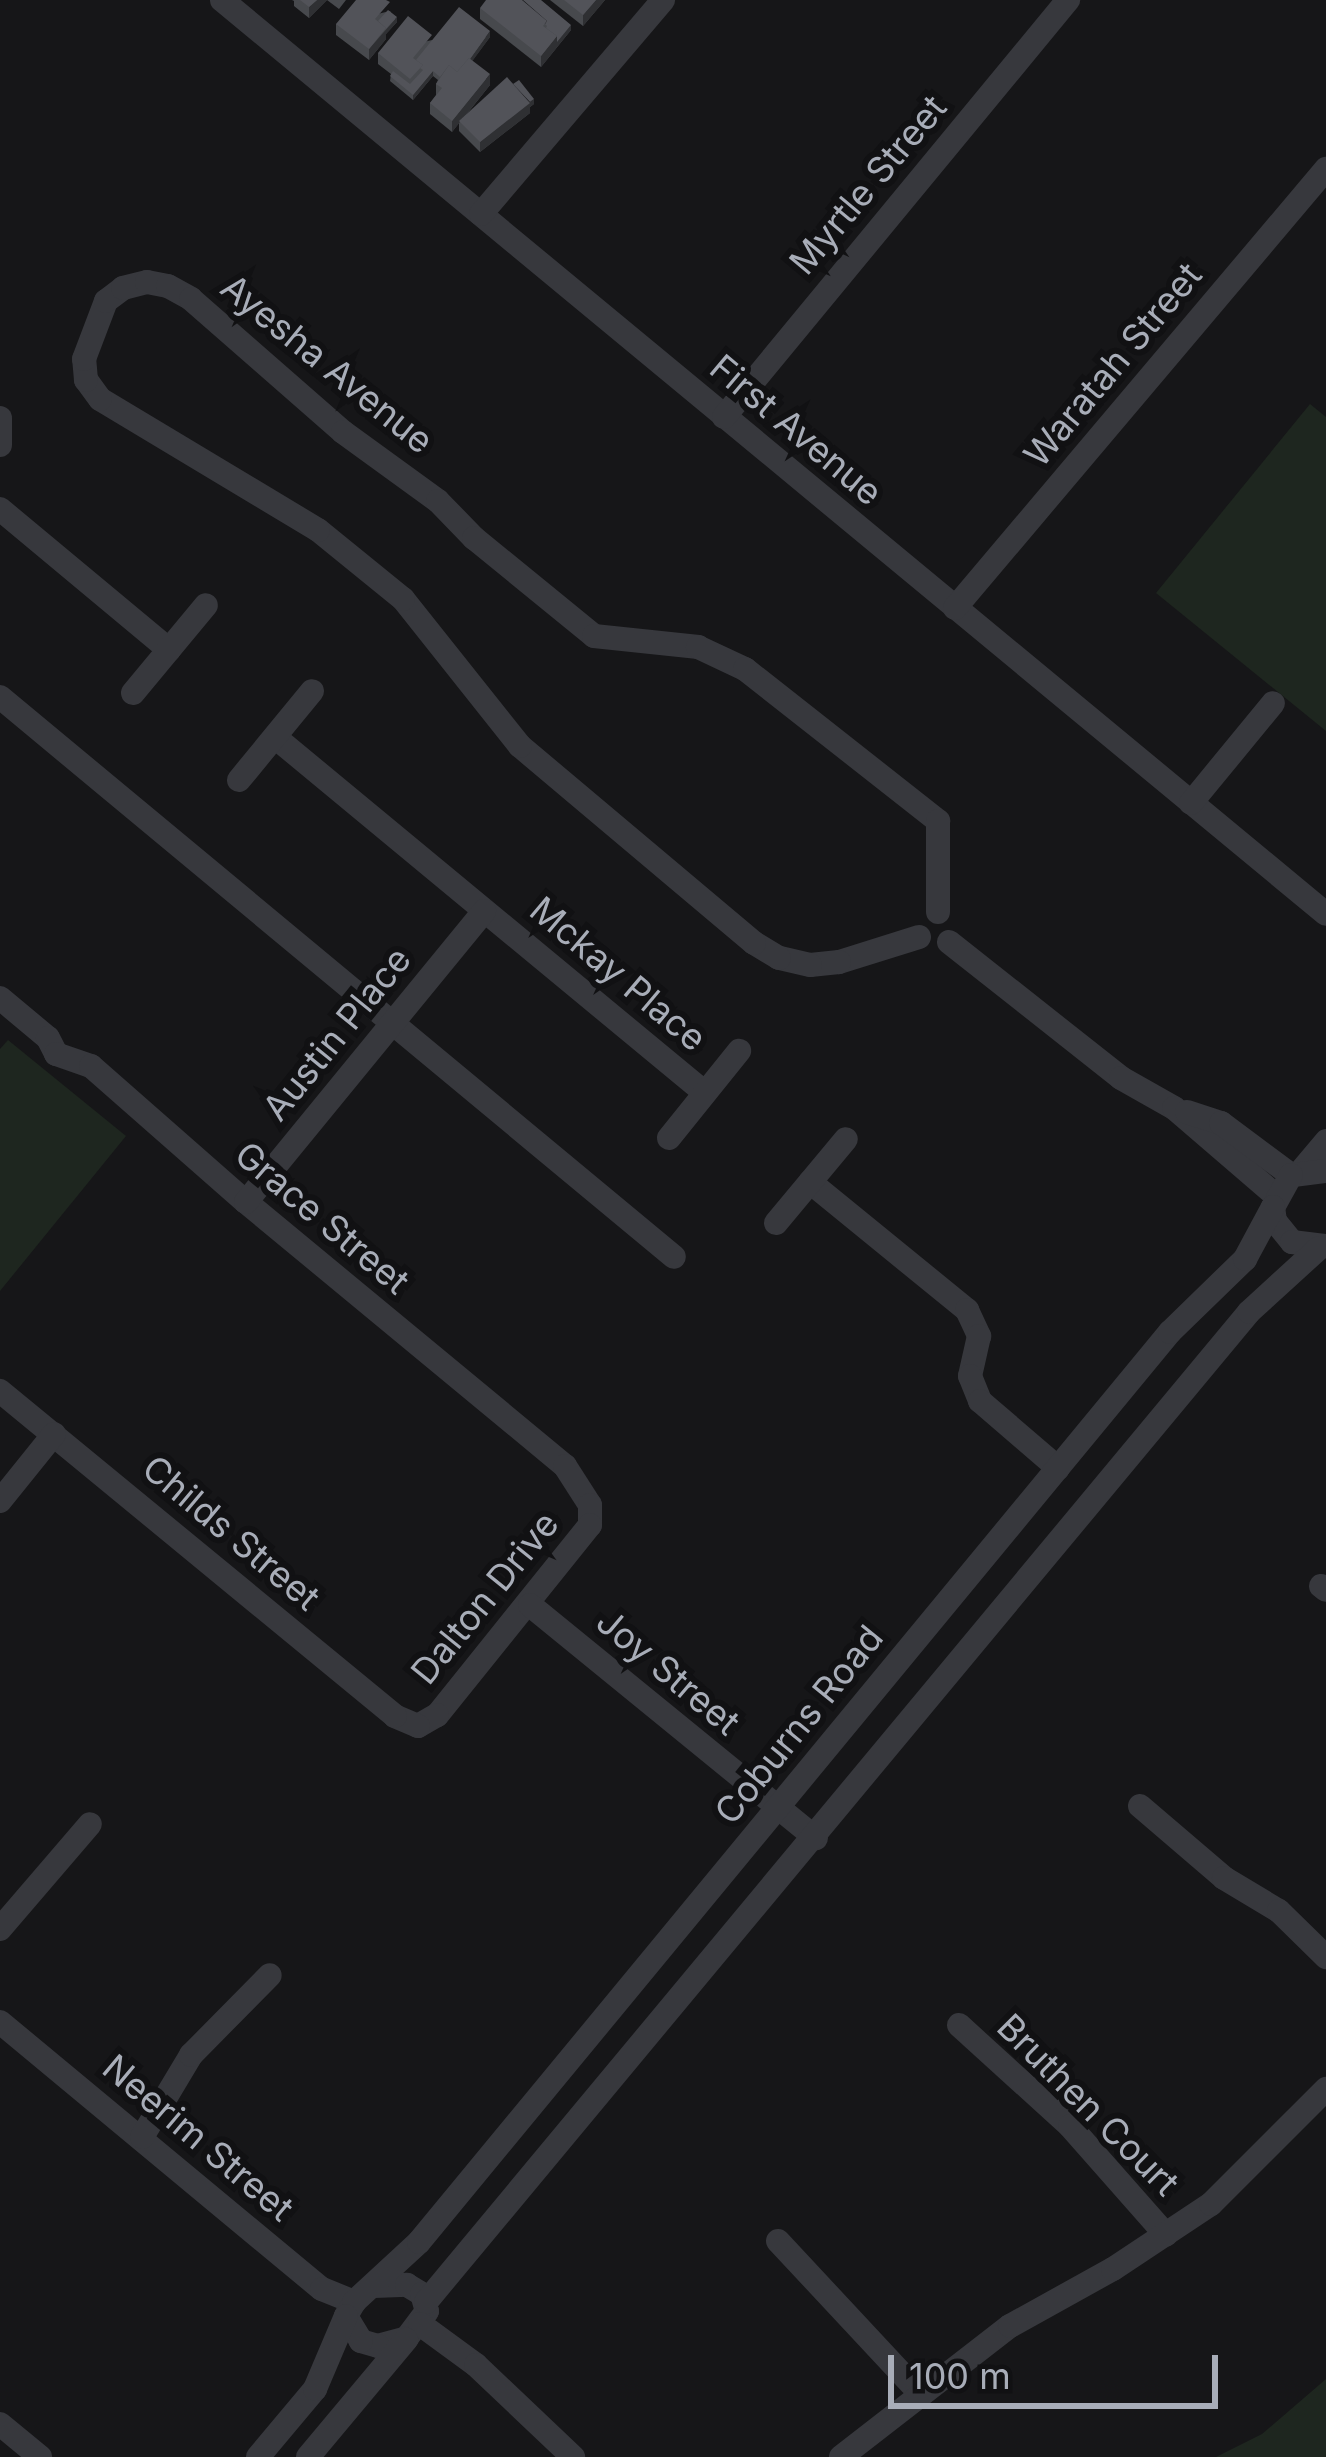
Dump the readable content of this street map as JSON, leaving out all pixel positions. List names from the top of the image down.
{
  "streets": {
    "street": [
      "Myrtle Street",
      "Ayesha Avenue",
      "Waratah Street",
      "First Avenue",
      "Mckay Place",
      "Austin Place",
      "Grace Street",
      "Childs Street",
      "Dalton Drive",
      "Joy Street",
      "Coburns Road",
      "Bruthen Court",
      "Neerim Street"
    ]
  },
  "crossings": [
    ["Myrtle Street", "First Avenue"],
    ["Ayesha Avenue", "Coburns Road"],
    ["Waratah Street", "First Avenue"],
    ["Mckay Place", "Austin Place"],
    ["Austin Place", "Grace Street"],
    ["Grace Street", "Dalton Drive"],
    ["Childs Street", "Dalton Drive"],
    ["Dalton Drive", "Joy Street"],
    ["Joy Street", "Coburns Road"],
    ["Coburns Road", "Neerim Street"]
  ],
  "scale_bar": "100 m"
}
